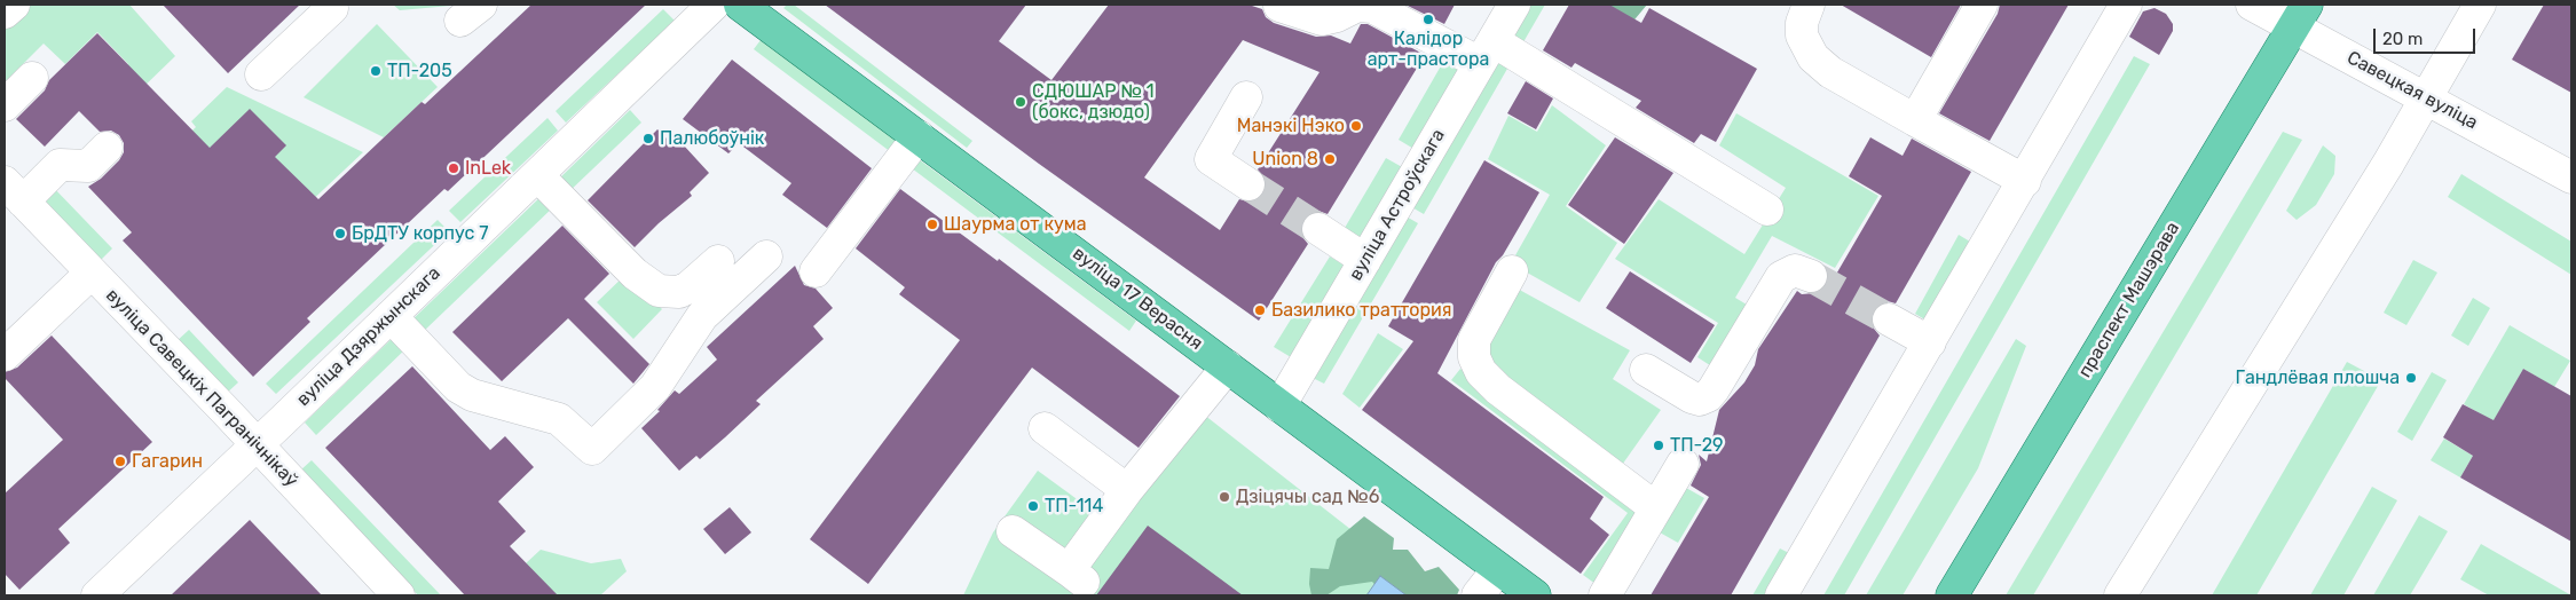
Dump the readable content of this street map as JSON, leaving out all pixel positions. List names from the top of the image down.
{
  "streets": {
    "main road": ["вуліца 17 Верасня", "праспект Машэрава"],
    "street": [
      "Савецкая вуліца",
      "вуліца Астроўскага",
      "вуліца Дзяржынскага",
      "вуліца Савецкіх Пагранічнікаў"
    ]
  },
  "crossings": [
    ["Савецкая вуліца", "праспект Машэрава"],
    ["вуліца Астроўскага", "вуліца 17 Верасня"],
    ["вуліца Дзяржынскага", "вуліца Савецкіх Пагранічнікаў"]
  ],
  "places": [
    "Калідор арт-прастора",
    "ТП-205",
    "СДЮШАР № 1 (бокс, дзюдо)",
    "Манэкі Нэко",
    "Палюбоўнік",
    "Union 8",
    "InLek",
    "Шаурма от кума",
    "БрДТУ корпус 7",
    "Базилико траттория",
    "Гандлёвая плошча",
    "ТП-29",
    "Гагарин",
    "Дзіцячы сад №6",
    "ТП-114"
  ],
  "scale_bar": "20 m"
}
